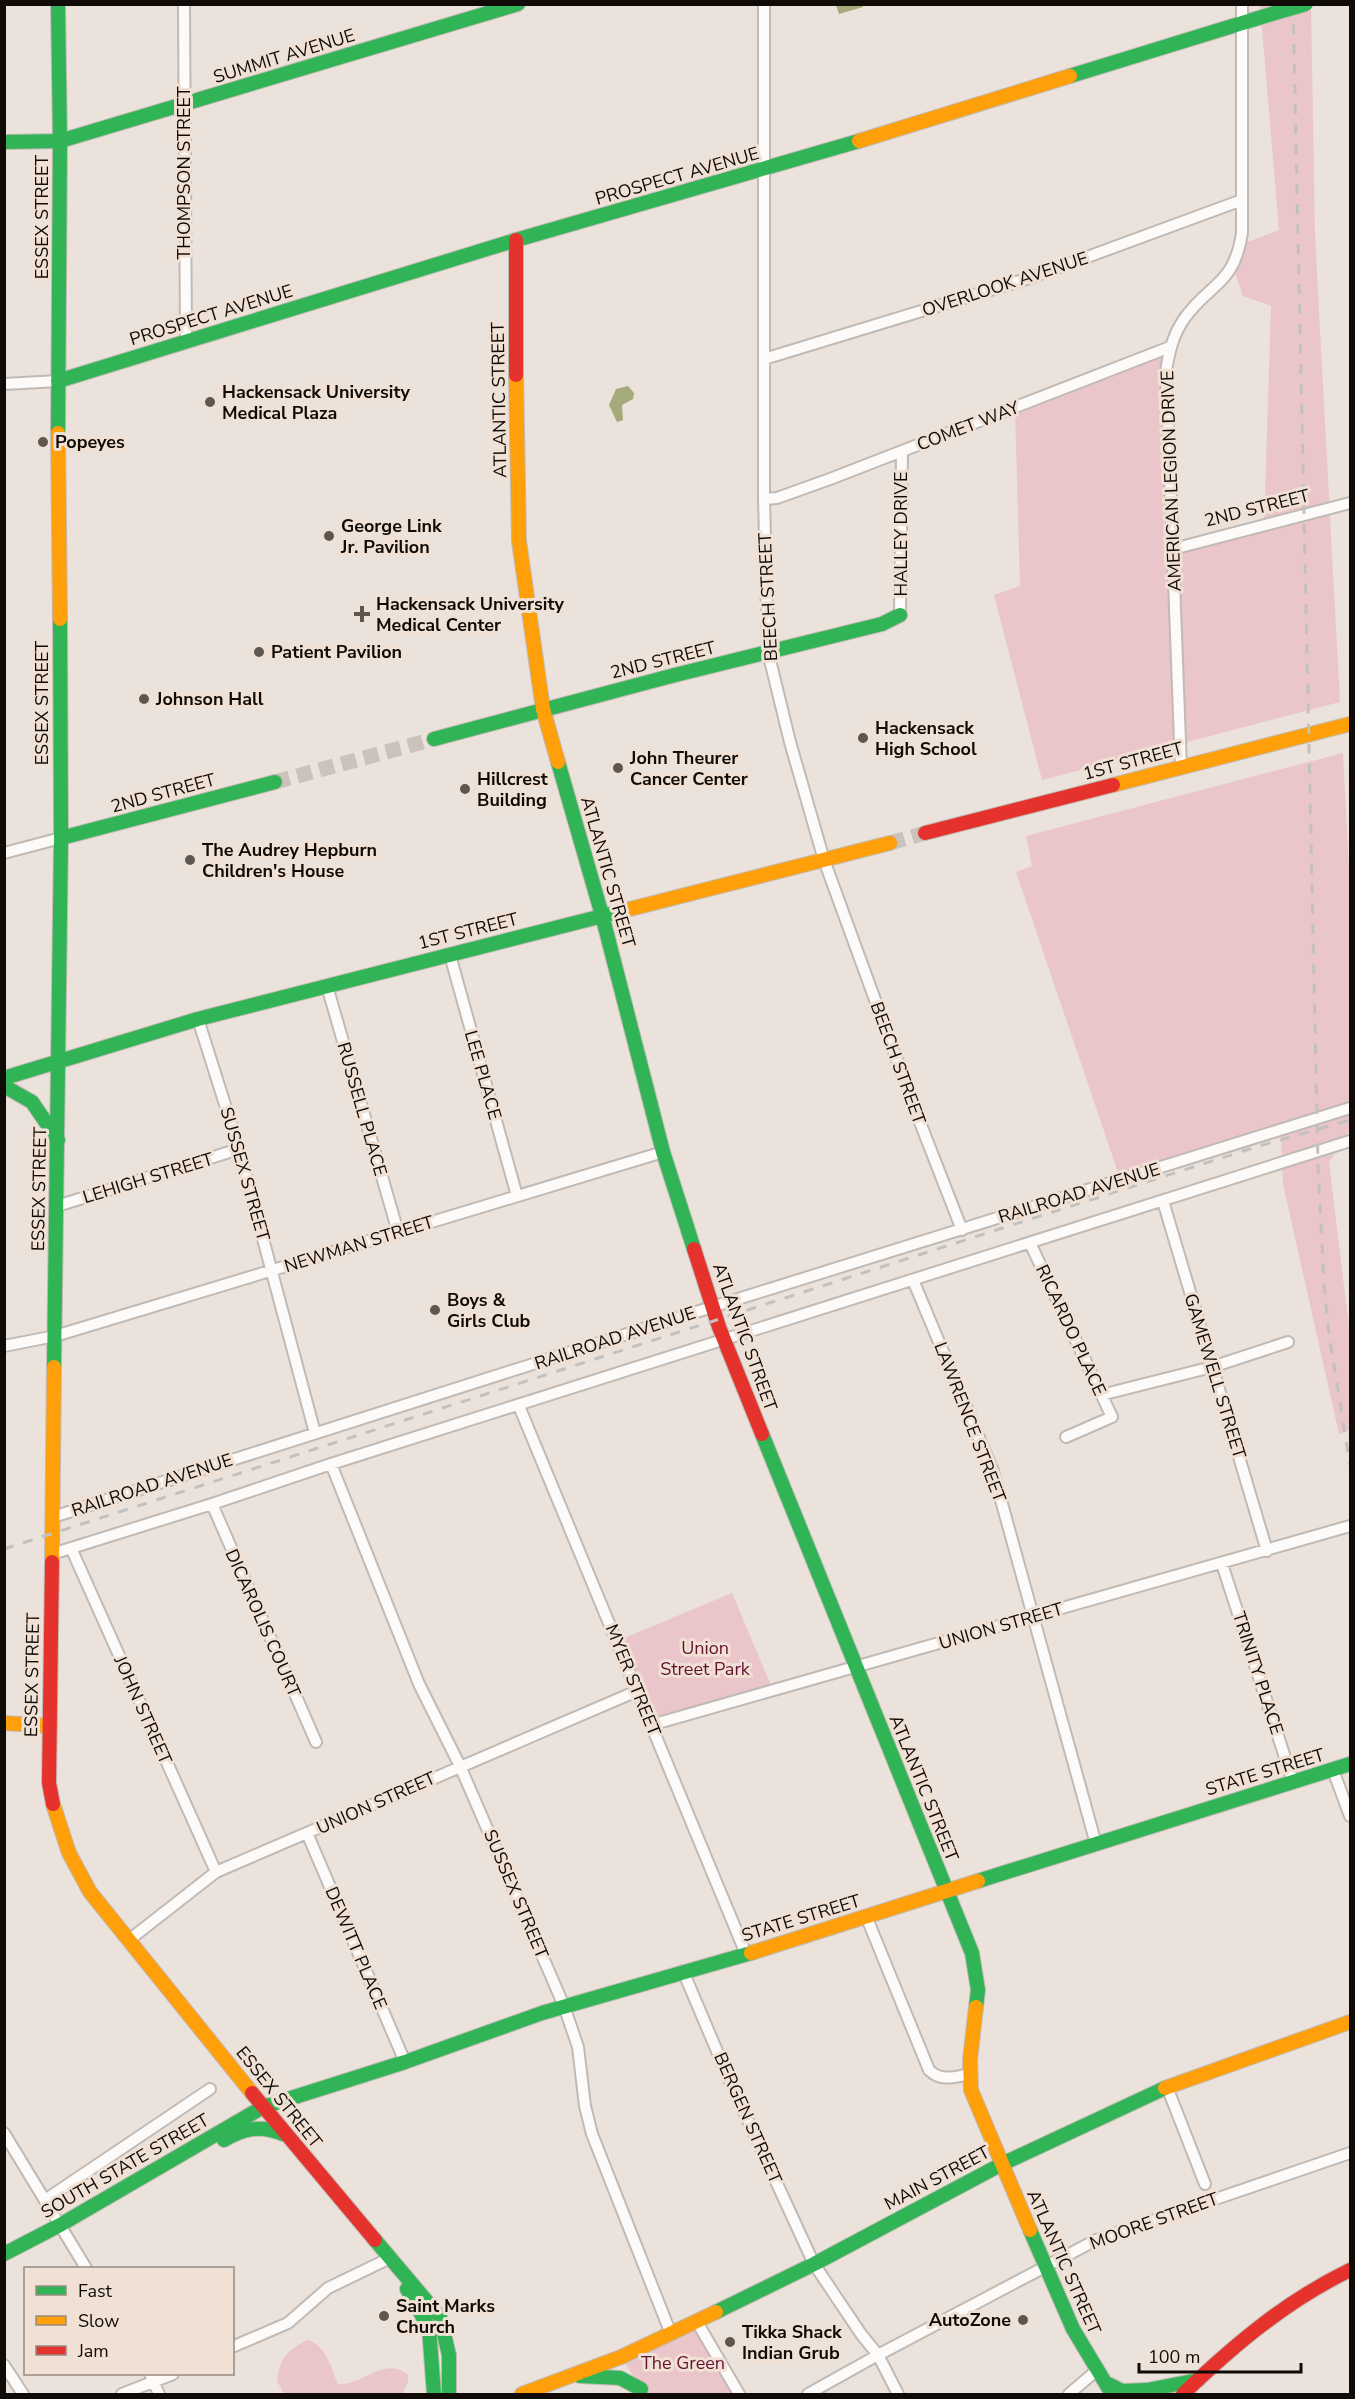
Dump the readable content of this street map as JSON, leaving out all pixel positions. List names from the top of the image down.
{
  "streets": {
    "street": [
      "SUMMIT AVENUE",
      "THOMPSON STREET",
      "PROSPECT AVENUE",
      "ESSEX STREET",
      "OVERLOOK AVENUE",
      "ATLANTIC STREET",
      "COMET WAY",
      "AMERICAN LEGION DRIVE",
      "2ND STREET",
      "HALLEY DRIVE",
      "BEECH STREET",
      "1ST STREET",
      "LEE PLACE",
      "RUSSELL PLACE",
      "SUSSEX STREET",
      "LEHIGH STREET",
      "RAILROAD AVENUE",
      "NEWMAN STREET",
      "RICARDO PLACE",
      "GAMEWELL STREET",
      "LAWRENCE STREET",
      "DICAROLIS COURT",
      "UNION STREET",
      "TRINITY PLACE",
      "MYER STREET",
      "JOHN STREET",
      "STATE STREET",
      "DEWITT PLACE",
      "BERGEN STREET",
      "SOUTH STATE STREET",
      "MAIN STREET",
      "MOORE STREET"
    ]
  },
  "crossings": [
    ["SUMMIT AVENUE", "THOMPSON STREET"],
    ["SUMMIT AVENUE", "ESSEX STREET"],
    ["THOMPSON STREET", "PROSPECT AVENUE"],
    ["PROSPECT AVENUE", "ESSEX STREET"],
    ["PROSPECT AVENUE", "ATLANTIC STREET"],
    ["PROSPECT AVENUE", "AMERICAN LEGION DRIVE"],
    ["PROSPECT AVENUE", "BEECH STREET"],
    ["ESSEX STREET", "2ND STREET"],
    ["ESSEX STREET", "1ST STREET"],
    ["ESSEX STREET", "LEHIGH STREET"],
    ["ESSEX STREET", "RAILROAD AVENUE"],
    ["ESSEX STREET", "NEWMAN STREET"],
    ["ESSEX STREET", "UNION STREET"],
    ["ESSEX STREET", "STATE STREET"],
    ["ESSEX STREET", "SOUTH STATE STREET"],
    ["OVERLOOK AVENUE", "AMERICAN LEGION DRIVE"],
    ["OVERLOOK AVENUE", "BEECH STREET"],
    ["ATLANTIC STREET", "2ND STREET"],
    ["ATLANTIC STREET", "1ST STREET"],
    ["ATLANTIC STREET", "RAILROAD AVENUE"],
    ["ATLANTIC STREET", "NEWMAN STREET"],
    ["ATLANTIC STREET", "UNION STREET"],
    ["ATLANTIC STREET", "STATE STREET"],
    ["ATLANTIC STREET", "MAIN STREET"],
    ["ATLANTIC STREET", "MOORE STREET"],
    ["COMET WAY", "AMERICAN LEGION DRIVE"],
    ["COMET WAY", "HALLEY DRIVE"],
    ["COMET WAY", "BEECH STREET"],
    ["AMERICAN LEGION DRIVE", "2ND STREET"],
    ["AMERICAN LEGION DRIVE", "1ST STREET"],
    ["2ND STREET", "HALLEY DRIVE"],
    ["2ND STREET", "BEECH STREET"],
    ["BEECH STREET", "1ST STREET"],
    ["BEECH STREET", "RAILROAD AVENUE"],
    ["1ST STREET", "LEE PLACE"],
    ["1ST STREET", "RUSSELL PLACE"],
    ["1ST STREET", "SUSSEX STREET"],
    ["LEE PLACE", "NEWMAN STREET"],
    ["RUSSELL PLACE", "NEWMAN STREET"],
    ["SUSSEX STREET", "LEHIGH STREET"],
    ["SUSSEX STREET", "RAILROAD AVENUE"],
    ["SUSSEX STREET", "NEWMAN STREET"],
    ["SUSSEX STREET", "UNION STREET"],
    ["SUSSEX STREET", "STATE STREET"],
    ["SUSSEX STREET", "MAIN STREET"],
    ["RAILROAD AVENUE", "RICARDO PLACE"],
    ["RAILROAD AVENUE", "GAMEWELL STREET"],
    ["RAILROAD AVENUE", "LAWRENCE STREET"],
    ["RAILROAD AVENUE", "DICAROLIS COURT"],
    ["RAILROAD AVENUE", "MYER STREET"],
    ["RAILROAD AVENUE", "JOHN STREET"],
    ["GAMEWELL STREET", "UNION STREET"],
    ["LAWRENCE STREET", "UNION STREET"],
    ["LAWRENCE STREET", "STATE STREET"],
    ["UNION STREET", "TRINITY PLACE"],
    ["UNION STREET", "MYER STREET"],
    ["UNION STREET", "JOHN STREET"],
    ["UNION STREET", "DEWITT PLACE"],
    ["TRINITY PLACE", "STATE STREET"],
    ["MYER STREET", "STATE STREET"],
    ["STATE STREET", "DEWITT PLACE"],
    ["STATE STREET", "BERGEN STREET"],
    ["STATE STREET", "SOUTH STATE STREET"],
    ["BERGEN STREET", "MAIN STREET"],
    ["BERGEN STREET", "MOORE STREET"]
  ],
  "parks": ["Union Street Park", "The Green"],
  "places": {
    "other": [
      "Hackensack University Medical Plaza",
      "Popeyes",
      "George Link Jr. Pavilion",
      "Patient Pavilion",
      "Johnson Hall",
      "Hackensack High School",
      "John Theurer Cancer Center",
      "Hillcrest Building",
      "The Audrey Hepburn Children's House",
      "Boys & Girls Club",
      "Saint Marks Church",
      "AutoZone",
      "Tikka Shack Indian Grub"
    ],
    "health": ["Hackensack University Medical Center"]
  },
  "legend": ["Fast", "Slow", "Jam"],
  "scale_bar": "100 m"
}
